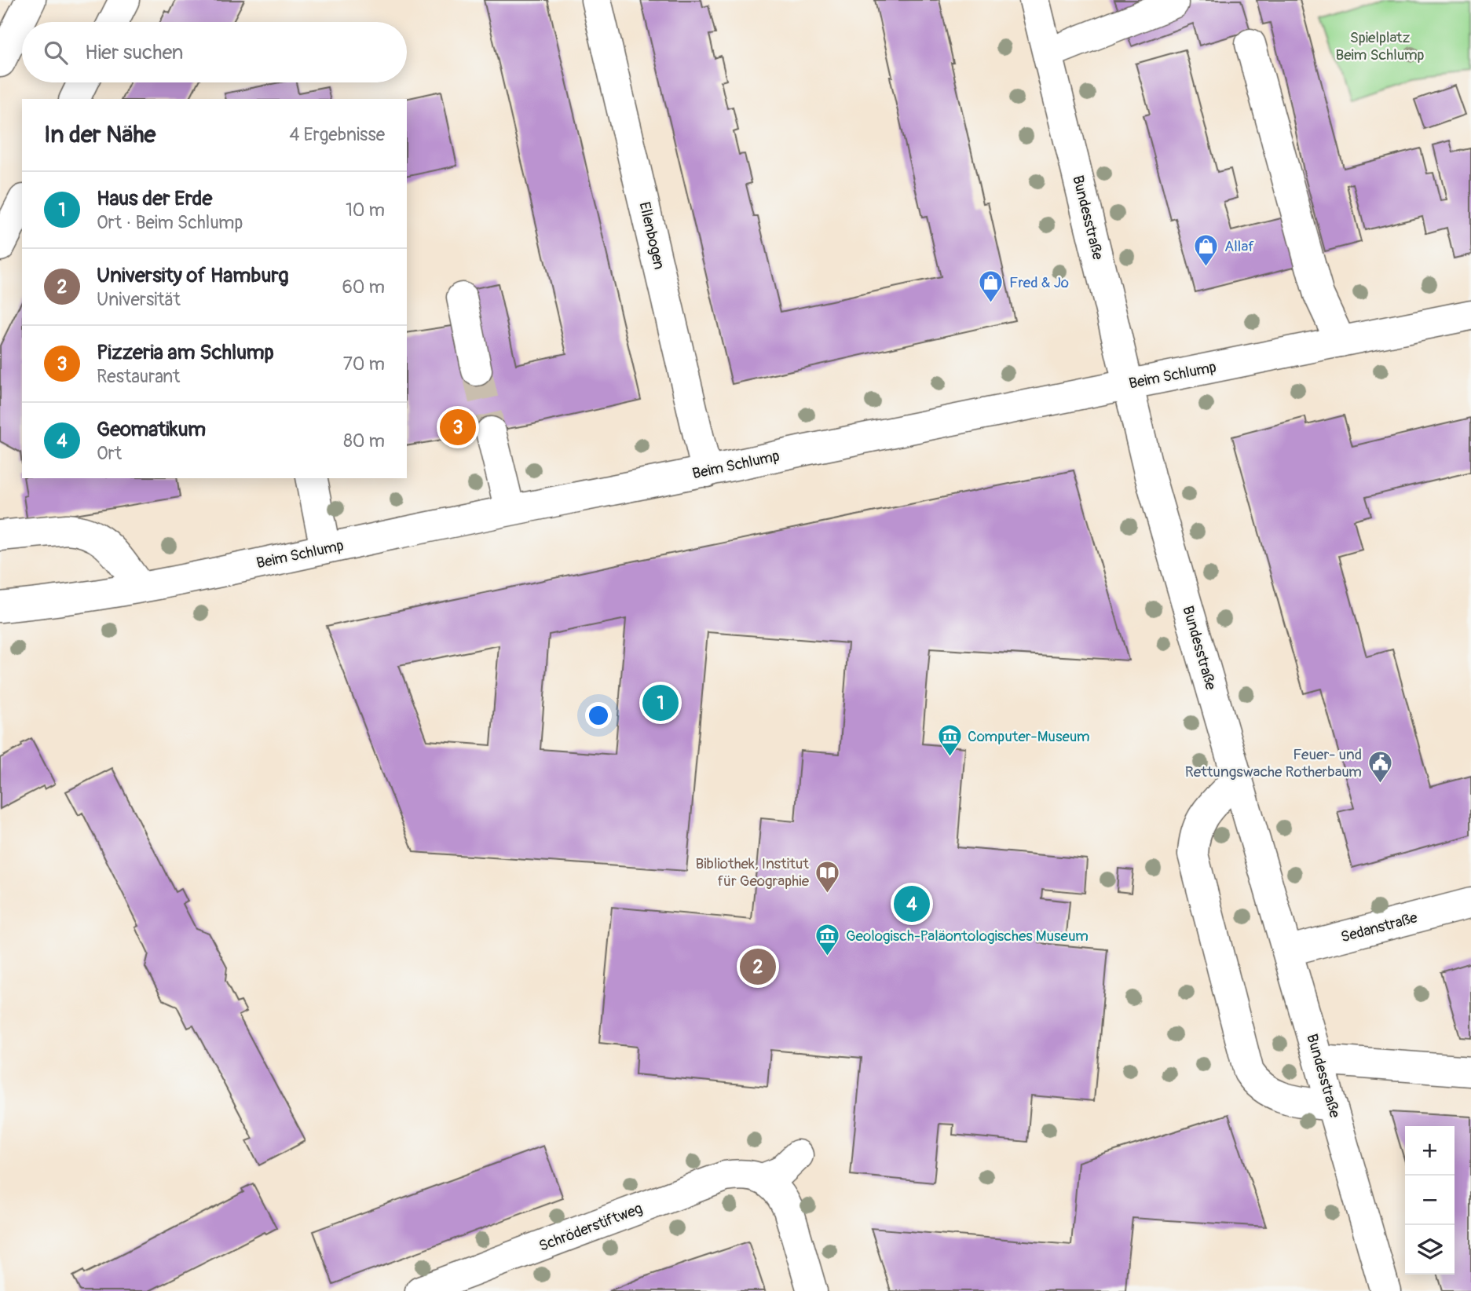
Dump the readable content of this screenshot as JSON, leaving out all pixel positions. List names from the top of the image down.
{
  "streets": {
    "street": [
      "Bundesstraße",
      "Ellenbogen",
      "Beim Schlump",
      "Sedanstraße",
      "Schröderstiftweg"
    ]
  },
  "crossings": [
    ["Bundesstraße", "Beim Schlump"],
    ["Bundesstraße", "Sedanstraße"],
    ["Ellenbogen", "Beim Schlump"]
  ],
  "parks": ["Spielplatz Beim Schlump"],
  "places": {
    "shop": ["Allaf", "Fred & Jo"],
    "museum": ["Computer-Museum", "Geologisch-Paläontologisches Museum"],
    "public building": ["Feuer- und Rettungswache Rotherbaum"],
    "library": ["Bibliothek, Institut für Geographie"]
  },
  "page": {
    "search": "Hier suchen",
    "heading": ["In der Nähe", "4 Ergebnisse"],
    "list": [
      {
        "mark": "1",
        "name": "Haus der Erde",
        "note": "Ort · Beim Schlump",
        "value": "10 m"
      },
      {
        "mark": "2",
        "name": "University of Hamburg",
        "note": "Universität",
        "value": "60 m"
      },
      {
        "mark": "3",
        "name": "Pizzeria am Schlump",
        "note": "Restaurant",
        "value": "70 m"
      },
      {
        "mark": "4",
        "name": "Geomatikum",
        "note": "Ort",
        "value": "80 m"
      }
    ],
    "pins": [
      "3",
      "1",
      "4",
      "2"
    ],
    "map_buttons": ["+", "−"]
  }
}
